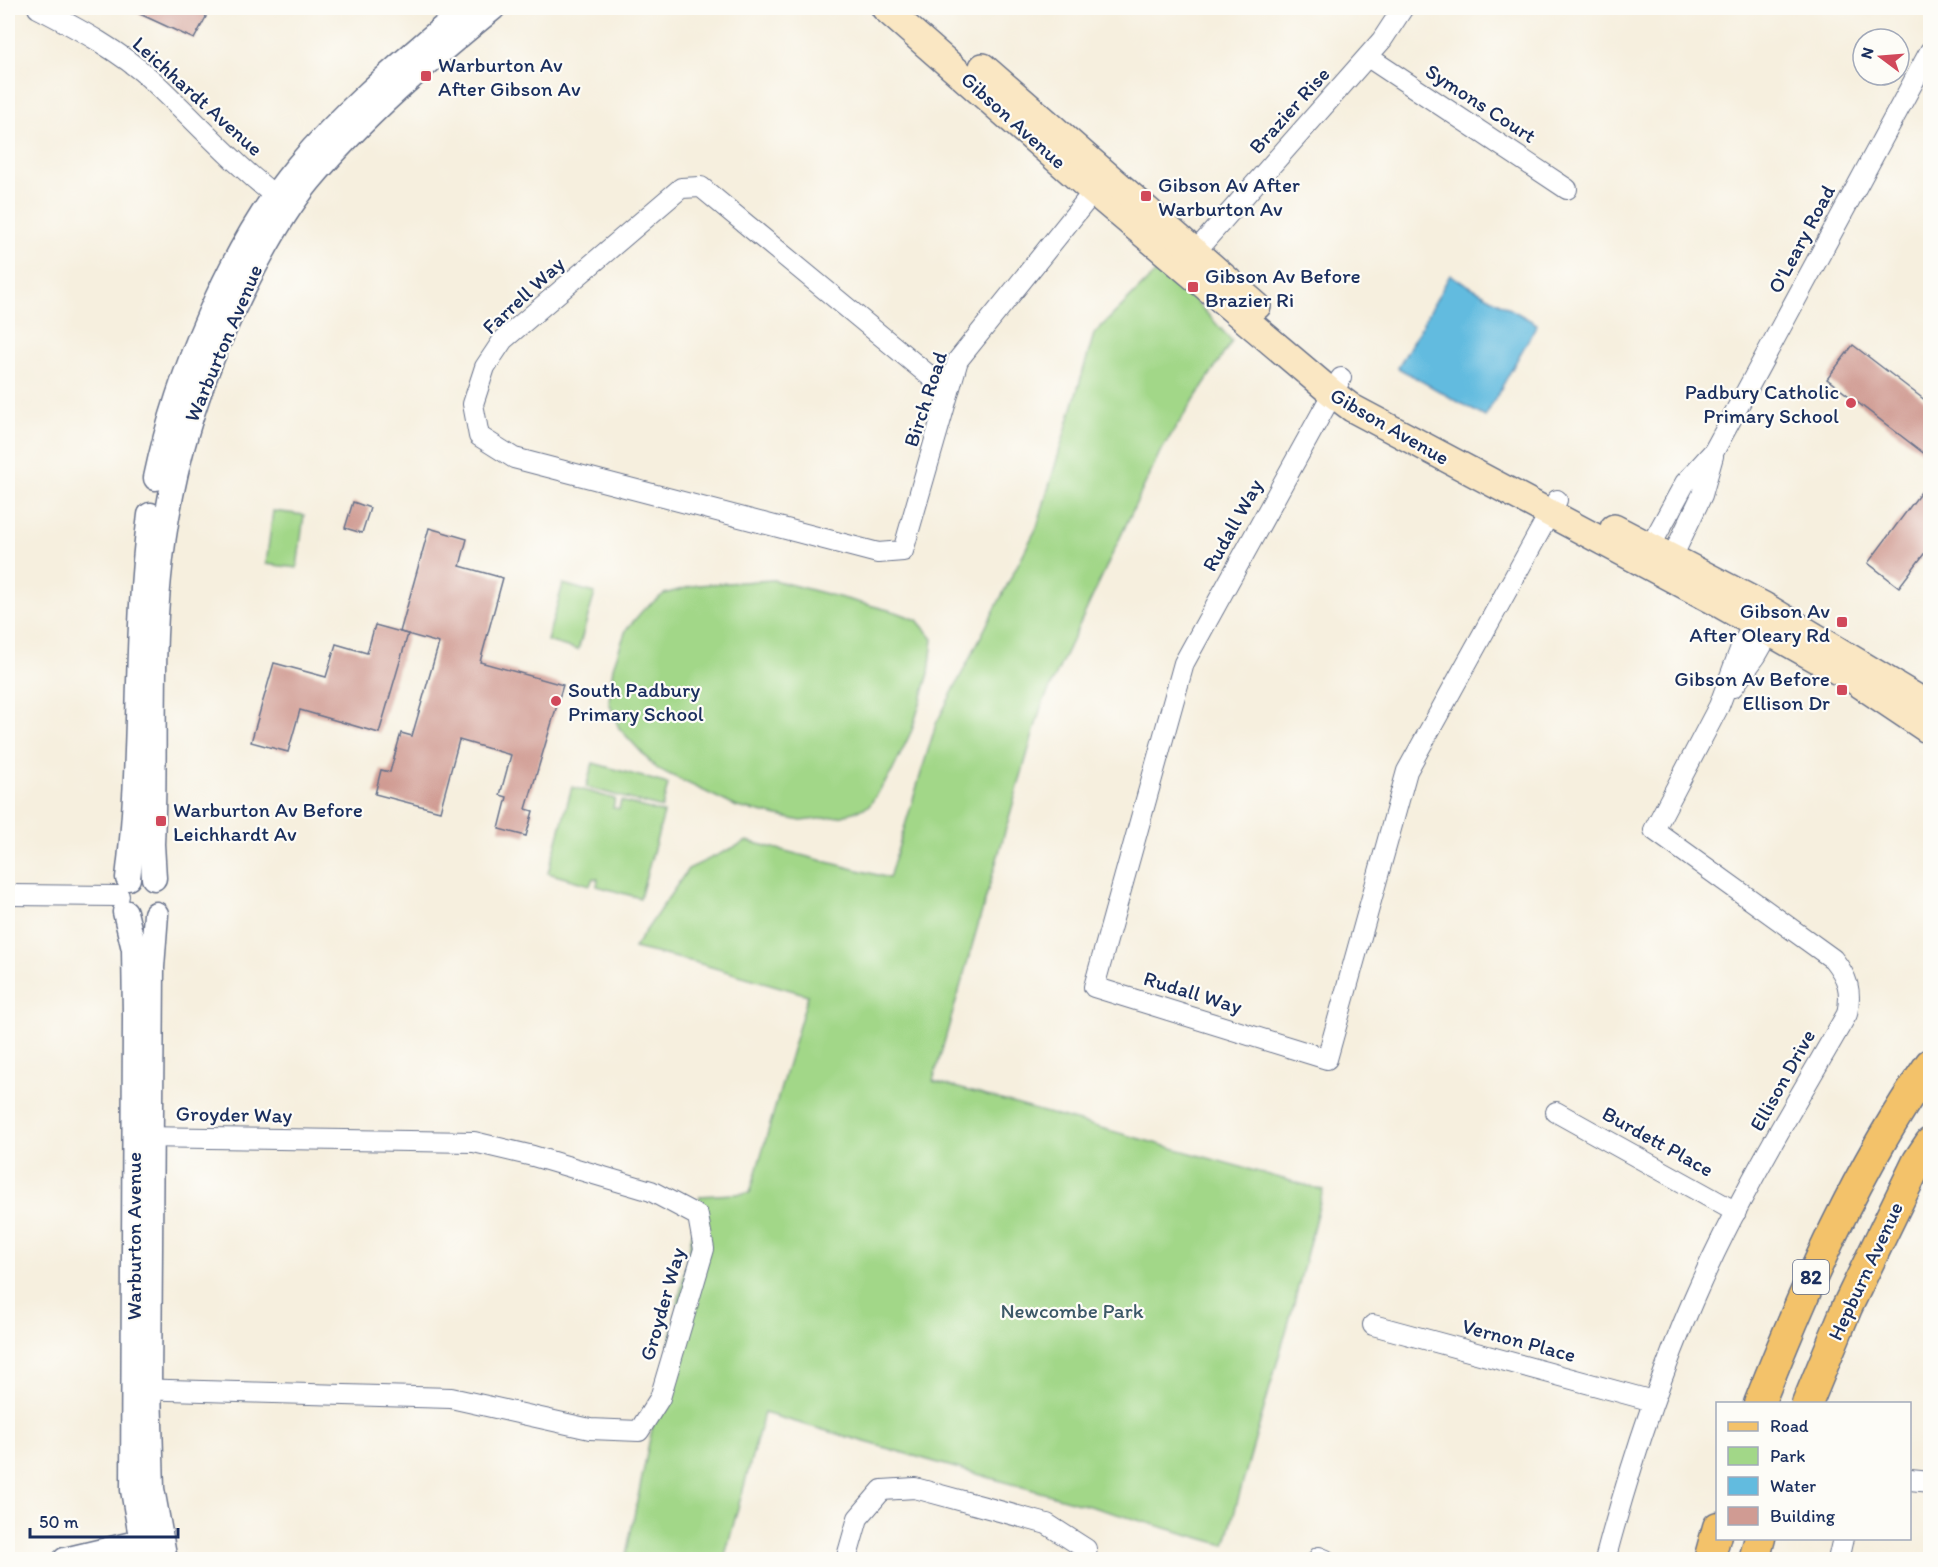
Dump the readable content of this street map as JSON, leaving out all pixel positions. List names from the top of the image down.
{
  "streets": {
    "main road": ["Gibson Avenue", "Hepburn Avenue", "82"],
    "street": [
      "Leichhardt Avenue",
      "Symons Court",
      "Brazier Rise",
      "O'Leary Road",
      "Farrell Way",
      "Warburton Avenue",
      "Birch Road",
      "Rudall Way",
      "Ellison Drive",
      "Groyder Way",
      "Burdett Place",
      "Vernon Place"
    ]
  },
  "crossings": [
    ["Leichhardt Avenue", "Warburton Avenue"],
    ["Symons Court", "Brazier Rise"],
    ["Brazier Rise", "Gibson Avenue"],
    ["Gibson Avenue", "O'Leary Road"],
    ["Gibson Avenue", "Birch Road"],
    ["Gibson Avenue", "Rudall Way"],
    ["Gibson Avenue", "Ellison Drive"],
    ["Farrell Way", "Birch Road"],
    ["Warburton Avenue", "Groyder Way"],
    ["Ellison Drive", "Burdett Place"],
    ["Ellison Drive", "Vernon Place"]
  ],
  "parks": ["Newcombe Park"],
  "places": {
    "transit": [
      "Warburton Av After Gibson Av",
      "Gibson Av After Warburton Av",
      "Gibson Av Before Brazier Ri",
      "Gibson Av After Oleary Rd",
      "Gibson Av Before Ellison Dr",
      "Warburton Av Before Leichhardt Av"
    ],
    "other": ["Padbury Catholic Primary School", "South Padbury Primary School"]
  },
  "legend": [
    "Road",
    "Park",
    "Water",
    "Building"
  ],
  "scale_bar": "50 m",
  "north": "left"
}
